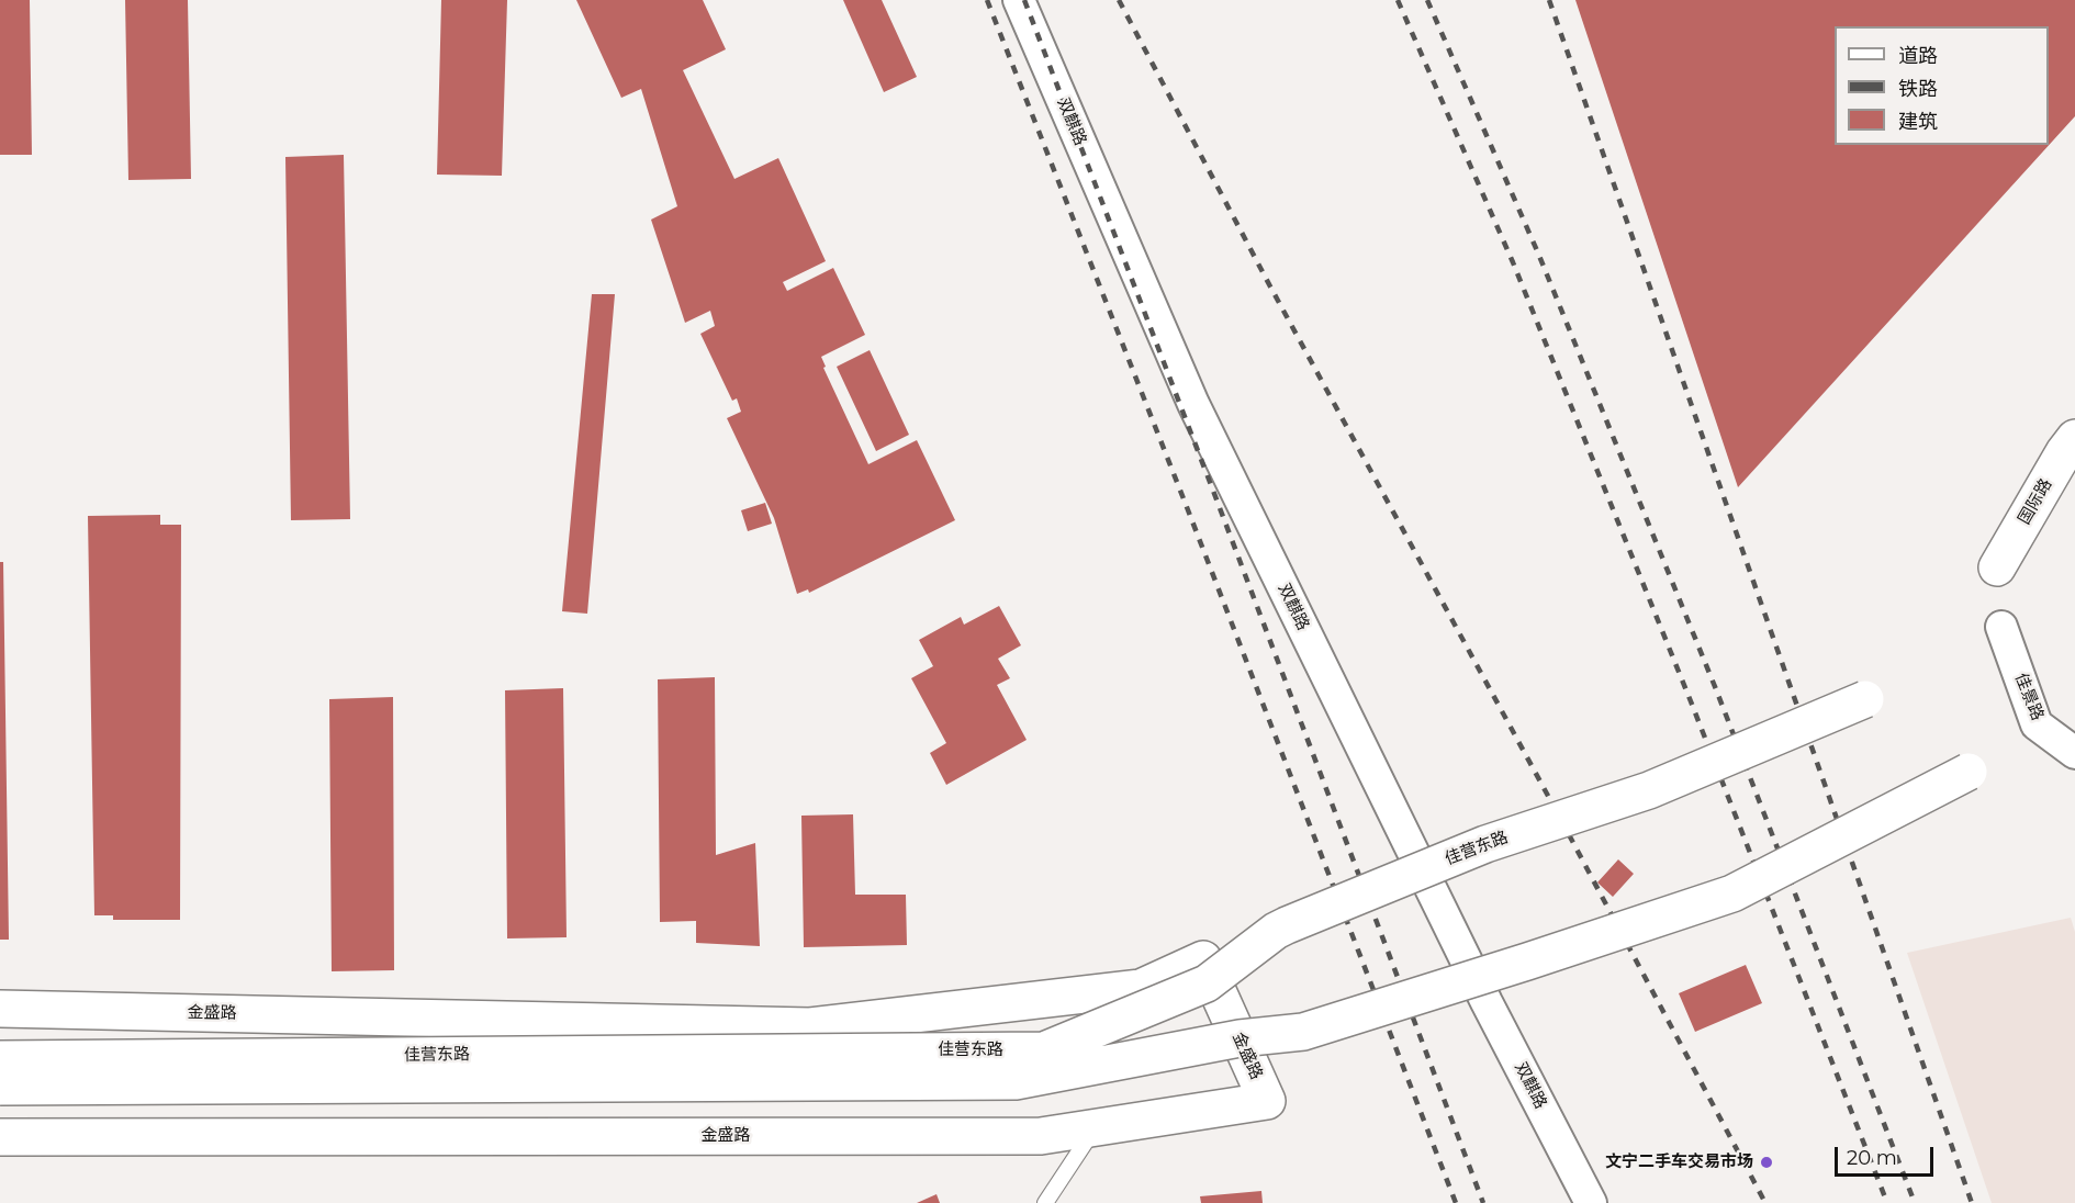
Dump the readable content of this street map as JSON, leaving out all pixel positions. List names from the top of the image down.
{
  "streets": {
    "street": [
      "双麒路",
      "国际路",
      "佳景路",
      "佳营东路",
      "金盛路"
    ]
  },
  "crossings": [
    ["双麒路", "佳营东路"]
  ],
  "places": ["文宁二手车交易市场"],
  "legend": ["道路", "铁路", "建筑"],
  "scale_bar": "20 m"
}
